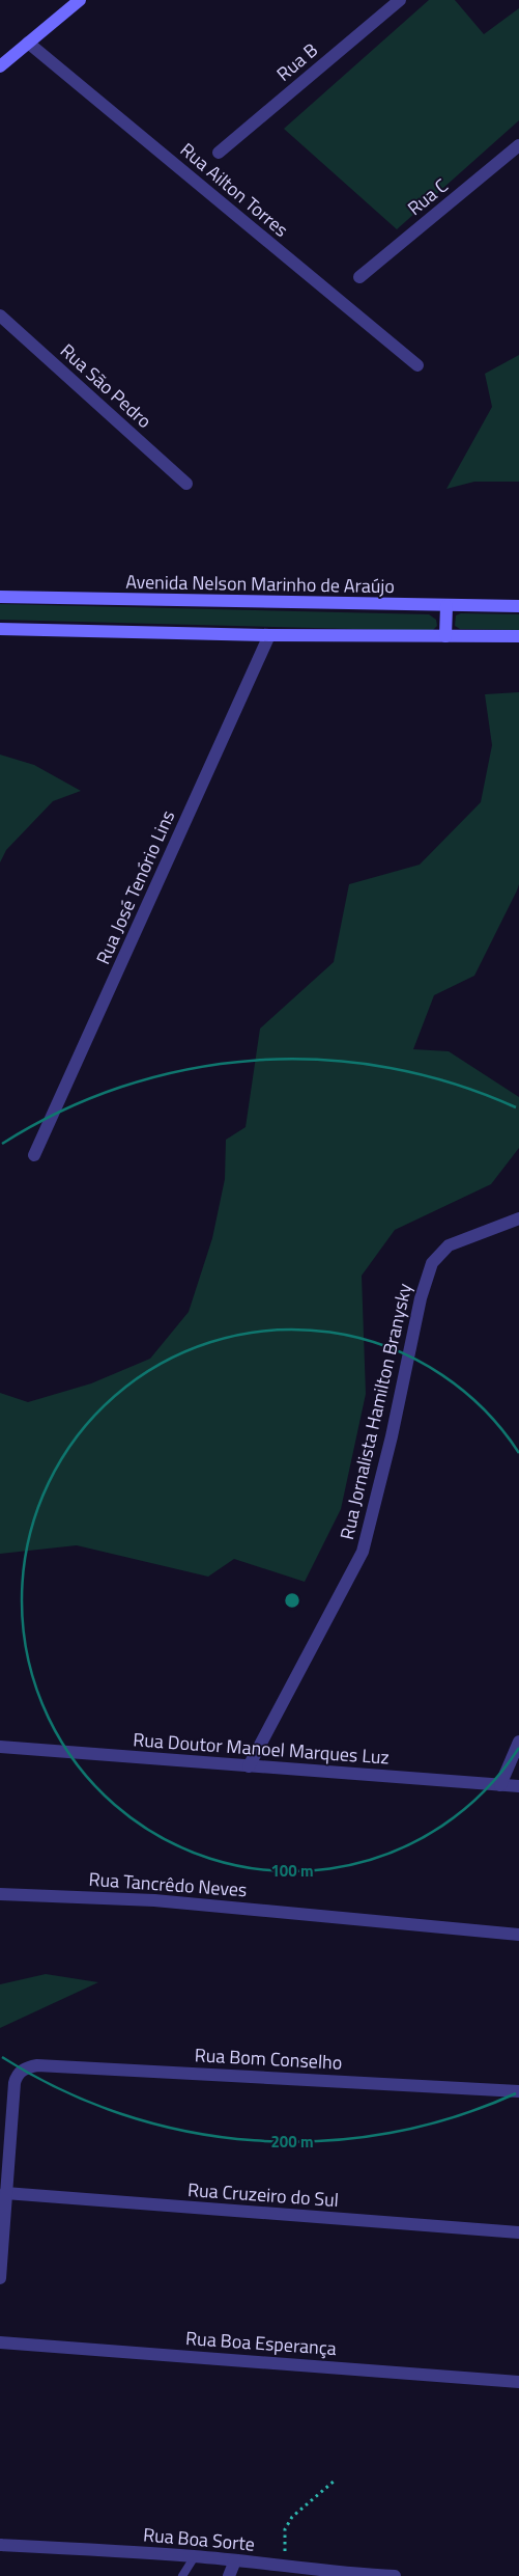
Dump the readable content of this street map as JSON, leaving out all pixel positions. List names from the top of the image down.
{
  "streets": {
    "main road": ["Avenida Nelson Marinho de Araújo"],
    "street": [
      "Rua B",
      "Rua Ailton Torres",
      "Rua C",
      "Rua São Pedro",
      "Rua José Tenório Lins",
      "Rua Jornalista Hamilton Branysky",
      "Rua Doutor Manoel Marques Luz",
      "Rua Tancrêdo Neves",
      "Rua Bom Conselho",
      "Rua Cruzeiro do Sul",
      "Rua Boa Esperança",
      "Rua Boa Sorte"
    ]
  },
  "crossings": [
    ["Rua Jornalista Hamilton Branysky", "Rua Doutor Manoel Marques Luz"],
    ["Rua Bom Conselho", "Rua Cruzeiro do Sul"]
  ],
  "rings": ["100 m", "200 m"]
}
